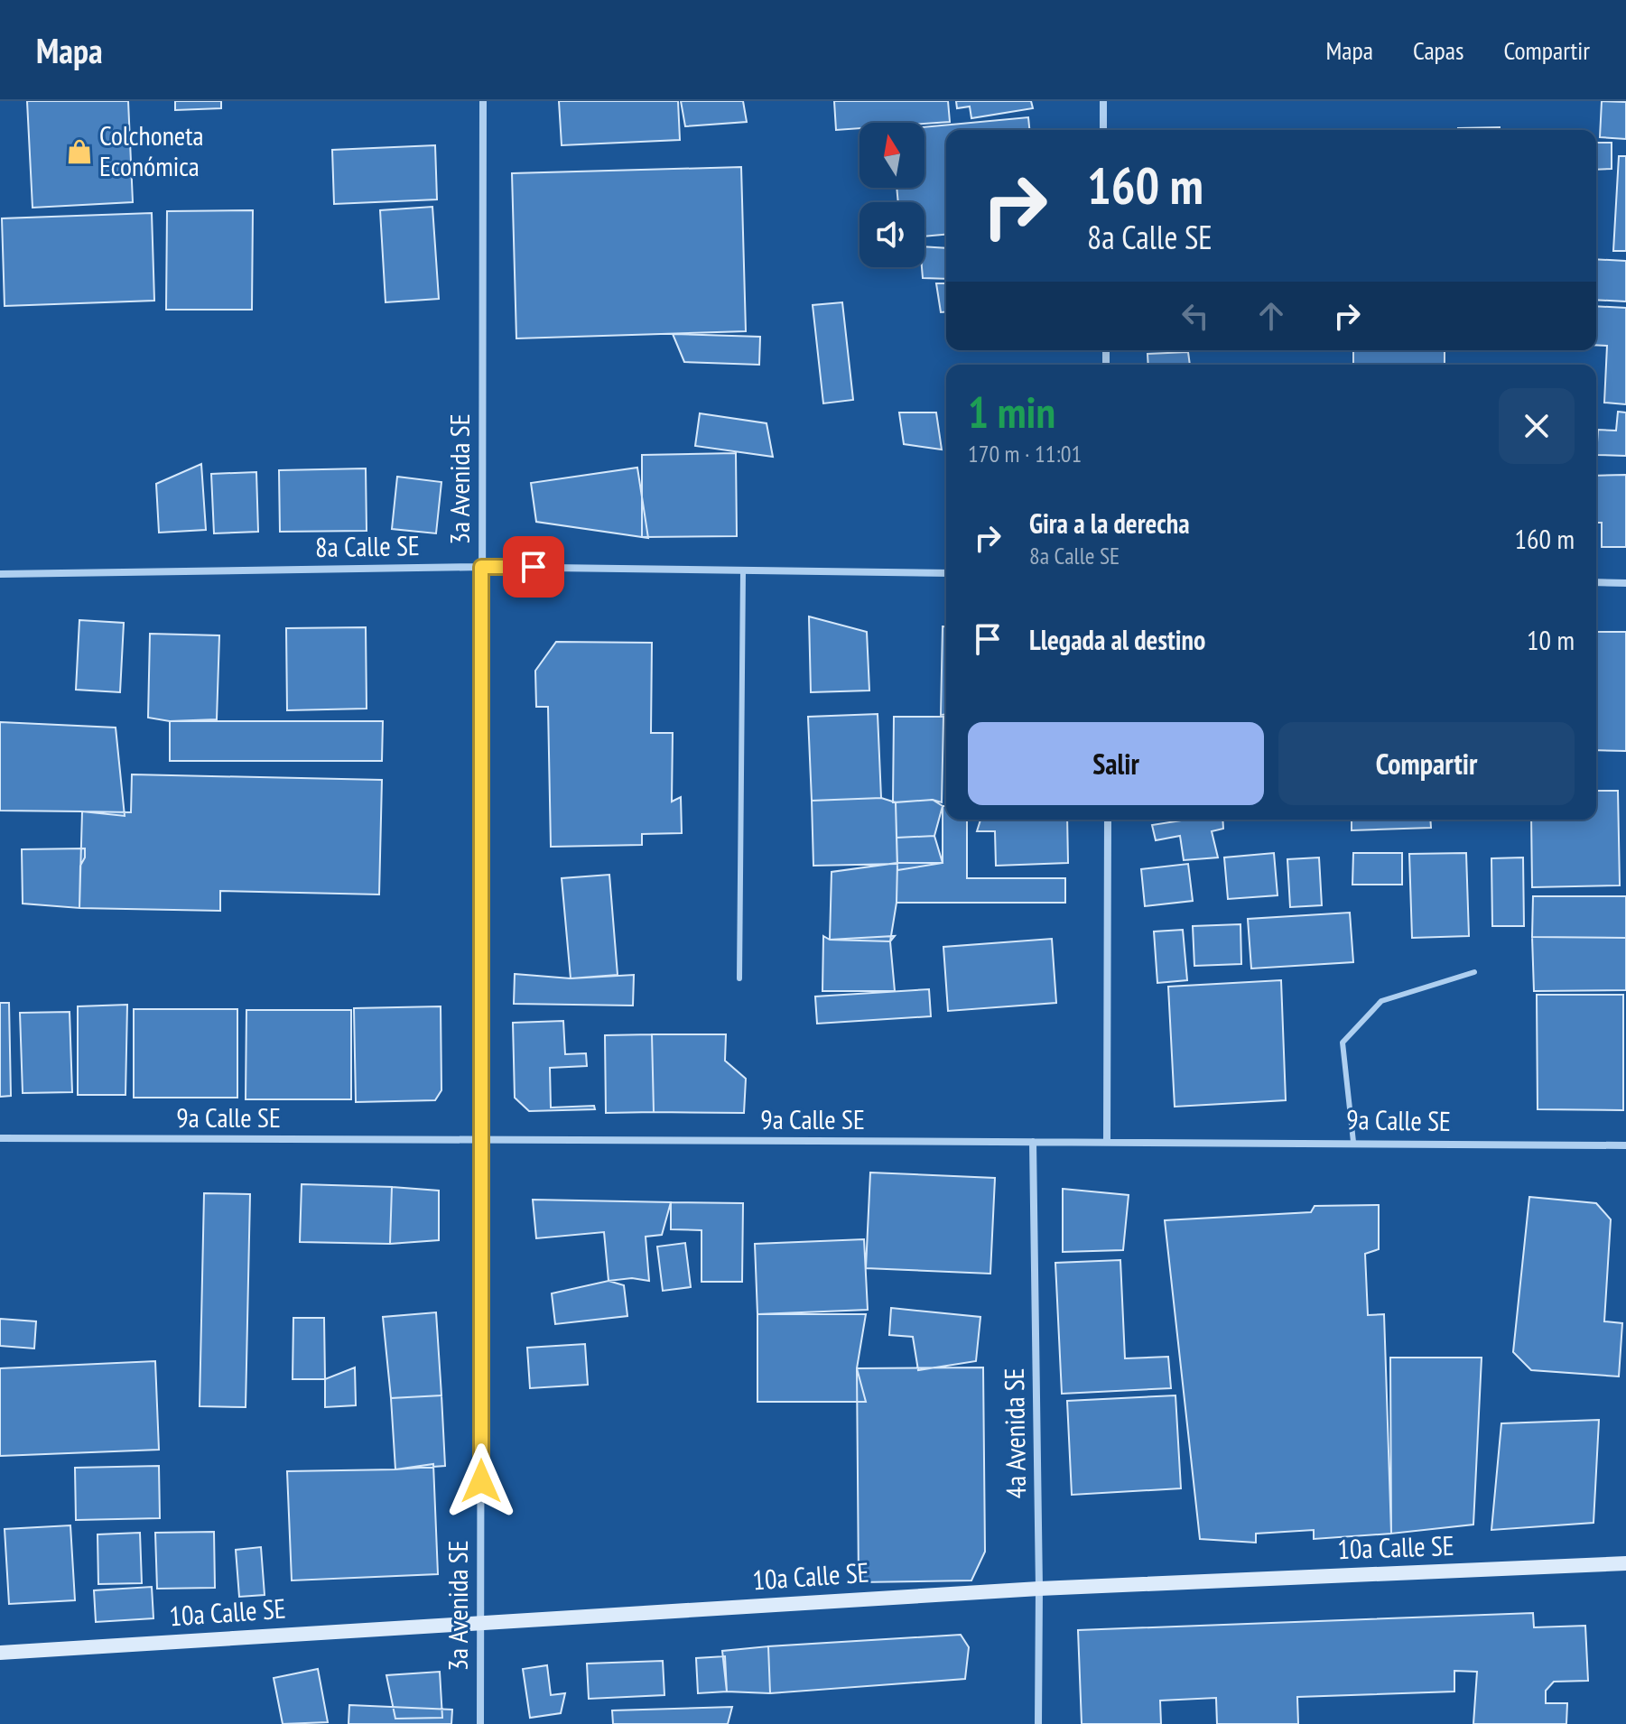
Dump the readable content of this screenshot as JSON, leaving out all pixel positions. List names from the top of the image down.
{
  "streets": {
    "street": [
      "3a Avenida SE",
      "8a Calle SE",
      "9a Calle SE",
      "4a Avenida SE",
      "10a Calle SE"
    ]
  },
  "crossings": [
    ["3a Avenida SE", "8a Calle SE"],
    ["3a Avenida SE", "9a Calle SE"],
    ["3a Avenida SE", "10a Calle SE"],
    ["9a Calle SE", "4a Avenida SE"],
    ["4a Avenida SE", "10a Calle SE"]
  ],
  "places": {
    "shop": ["Colchoneta Económica"]
  },
  "north": "top",
  "page": {
    "header": "Mapa",
    "nav": ["Mapa", "Capas", "Compartir"],
    "turn": ["160 m", "8a Calle SE"],
    "heading": ["1 min", "170 m · 11:01"],
    "list": [
      {
        "name": "Gira a la derecha",
        "note": "8a Calle SE",
        "value": "160 m"
      },
      {
        "name": "Llegada al destino",
        "value": "10 m"
      }
    ],
    "buttons": ["Salir", "Compartir"]
  }
}
